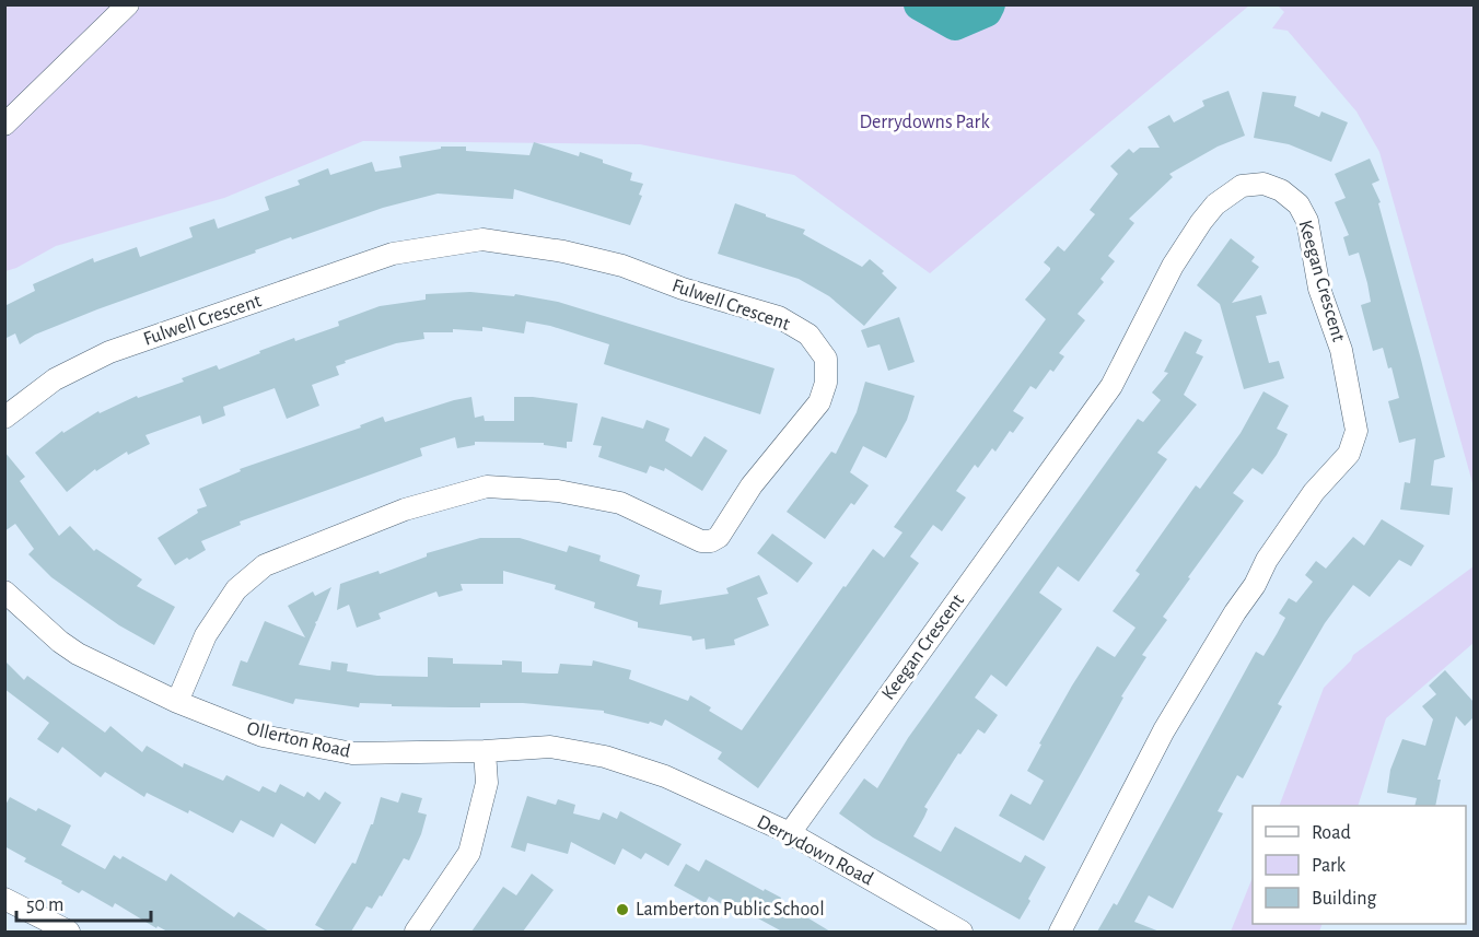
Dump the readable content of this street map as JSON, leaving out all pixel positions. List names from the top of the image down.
{
  "streets": {
    "street": [
      "Keegan Crescent",
      "Fulwell Crescent",
      "Ollerton Road",
      "Derrydown Road"
    ]
  },
  "crossings": [
    ["Keegan Crescent", "Derrydown Road"],
    ["Fulwell Crescent", "Ollerton Road"],
    ["Ollerton Road", "Derrydown Road"]
  ],
  "parks": ["Derrydowns Park"],
  "places": ["Lamberton Public School"],
  "legend": ["Road", "Park", "Building"],
  "scale_bar": "50 m"
}
